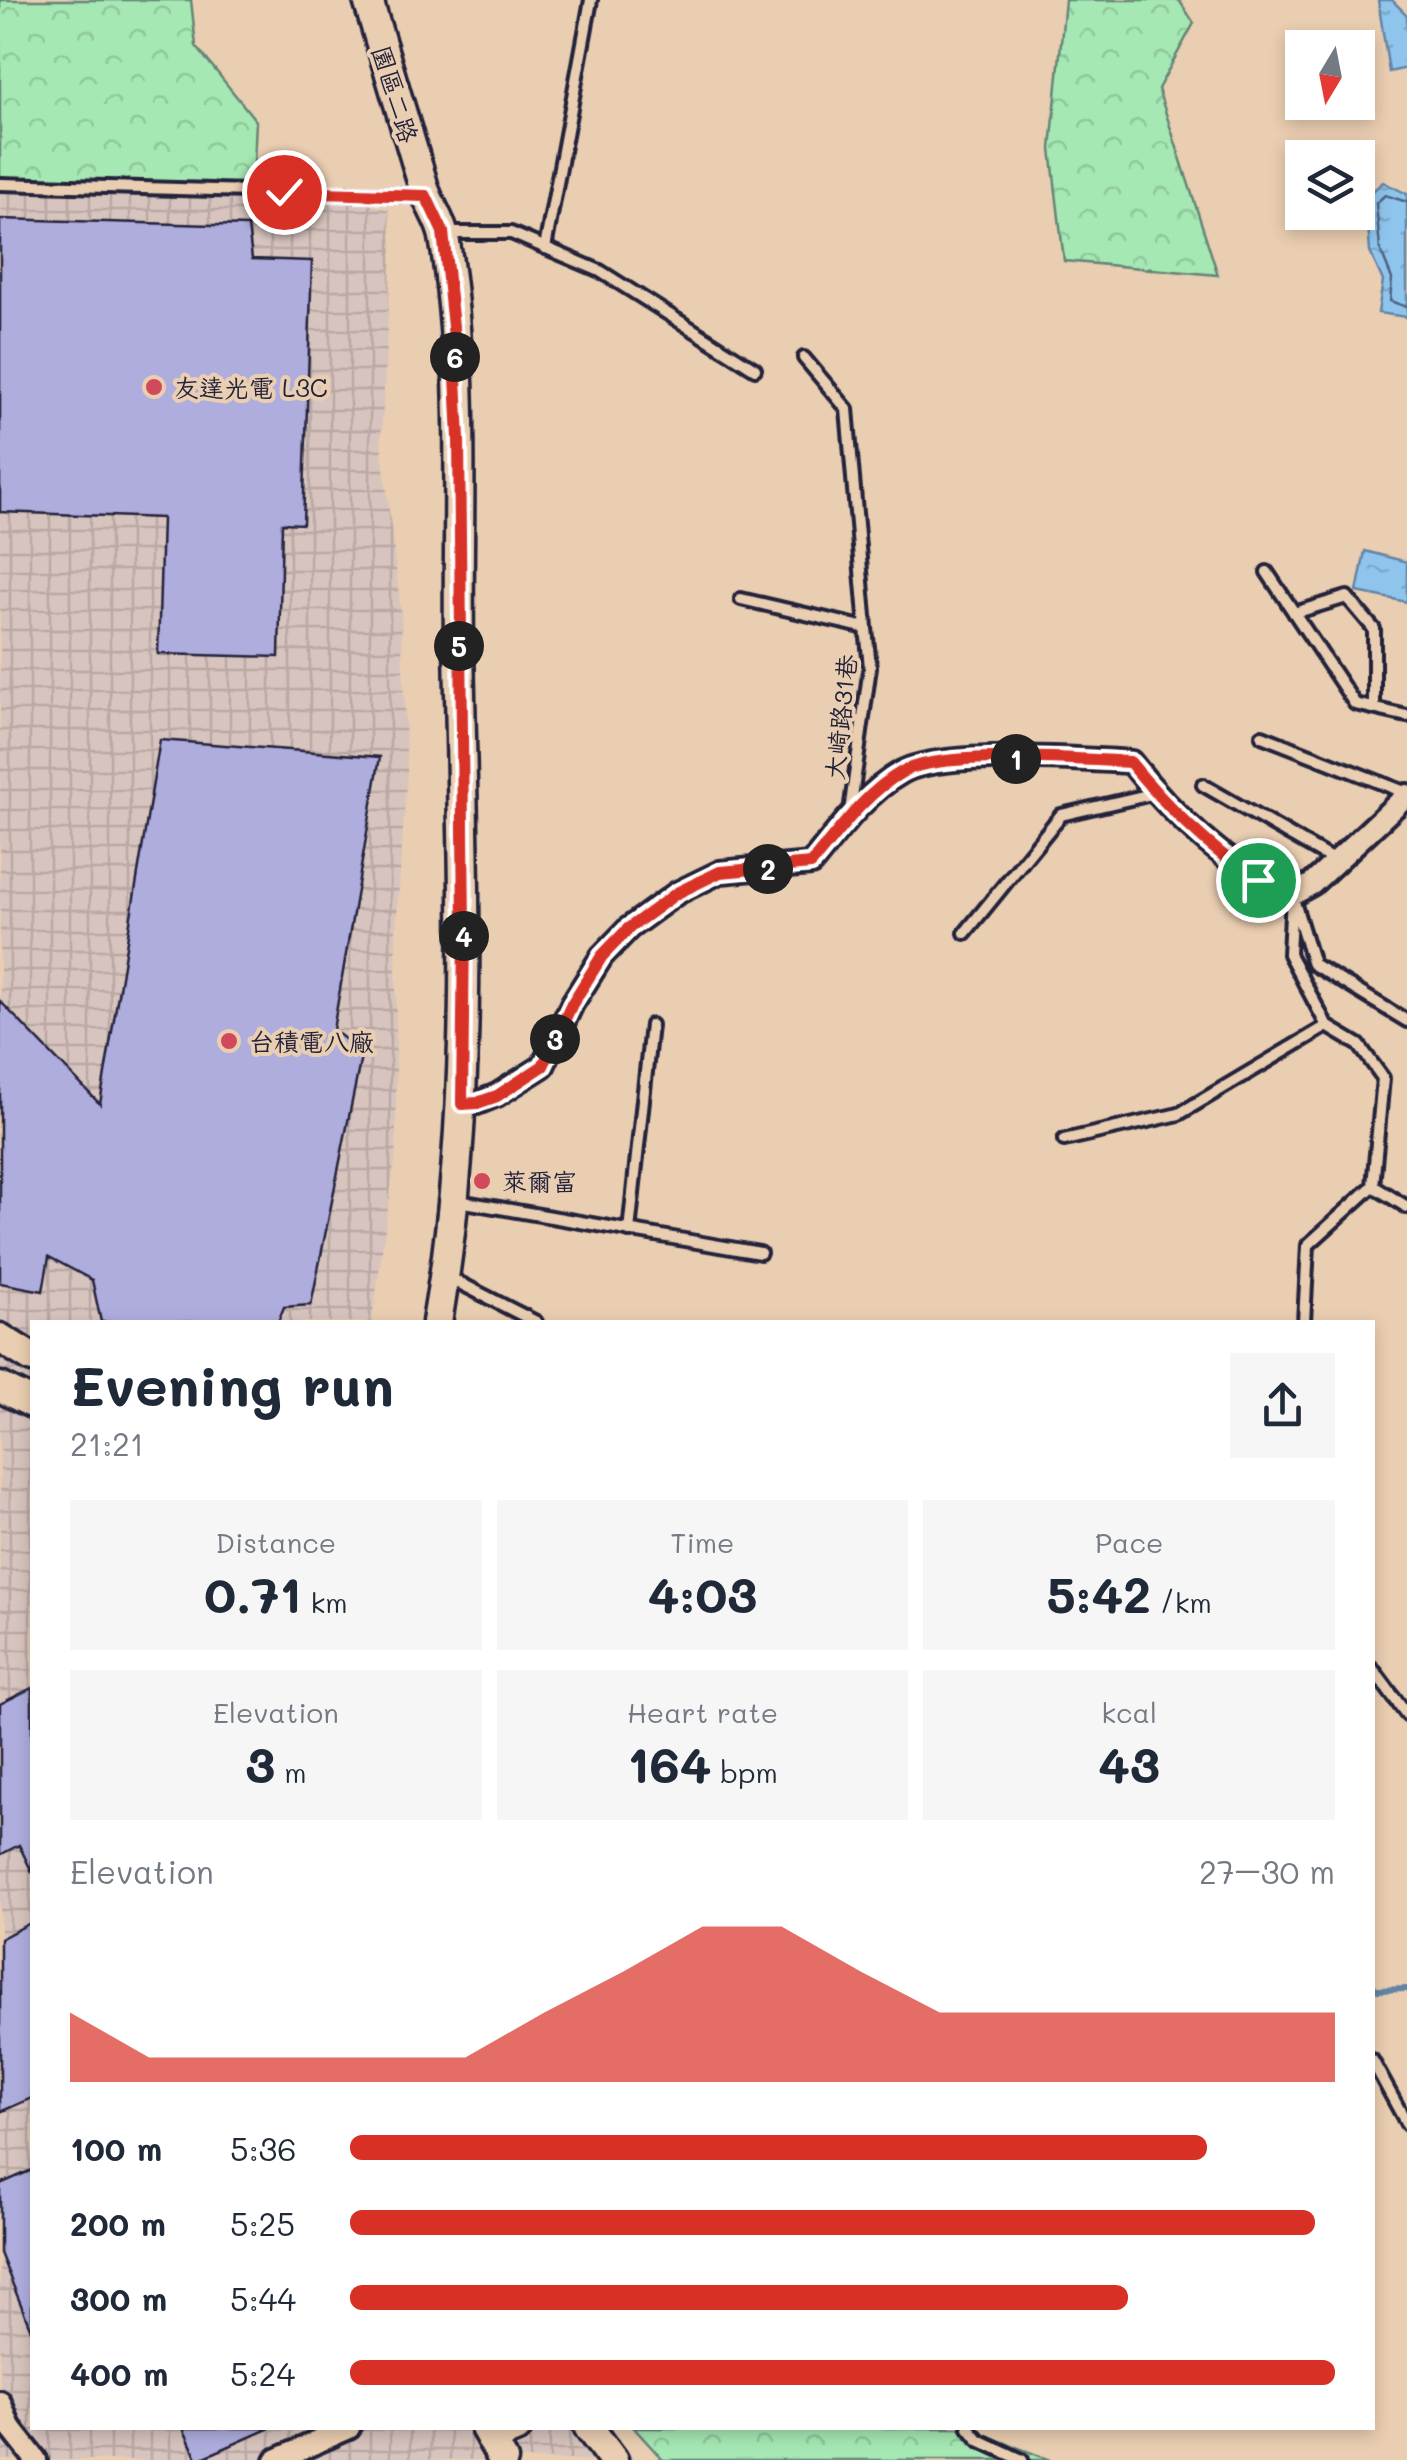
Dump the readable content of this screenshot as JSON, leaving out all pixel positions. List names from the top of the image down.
{
  "streets": {
    "street": ["園區二路"],
    "lane": ["大崎路31巷"]
  },
  "places": ["友達光電 L3C", "台積電八廠", "萊爾富"],
  "north": "bottom",
  "page": {
    "pins": [
      "6",
      "5",
      "1",
      "2",
      "4",
      "3"
    ],
    "heading": ["Evening run", "21:21"],
    "stats": [
      ["Distance", "0.71 km"],
      ["Time", "4:03"],
      ["Pace", "5:42 /km"],
      ["Elevation", "3 m"],
      ["Heart rate", "164 bpm"],
      ["kcal", "43"]
    ],
    "chart": ["Elevation", "27–30 m"],
    "list": [
      {
        "name": "100 m",
        "note": "5:36"
      },
      {
        "name": "200 m",
        "note": "5:25"
      },
      {
        "name": "300 m",
        "note": "5:44"
      },
      {
        "name": "400 m",
        "note": "5:24"
      }
    ]
  }
}
